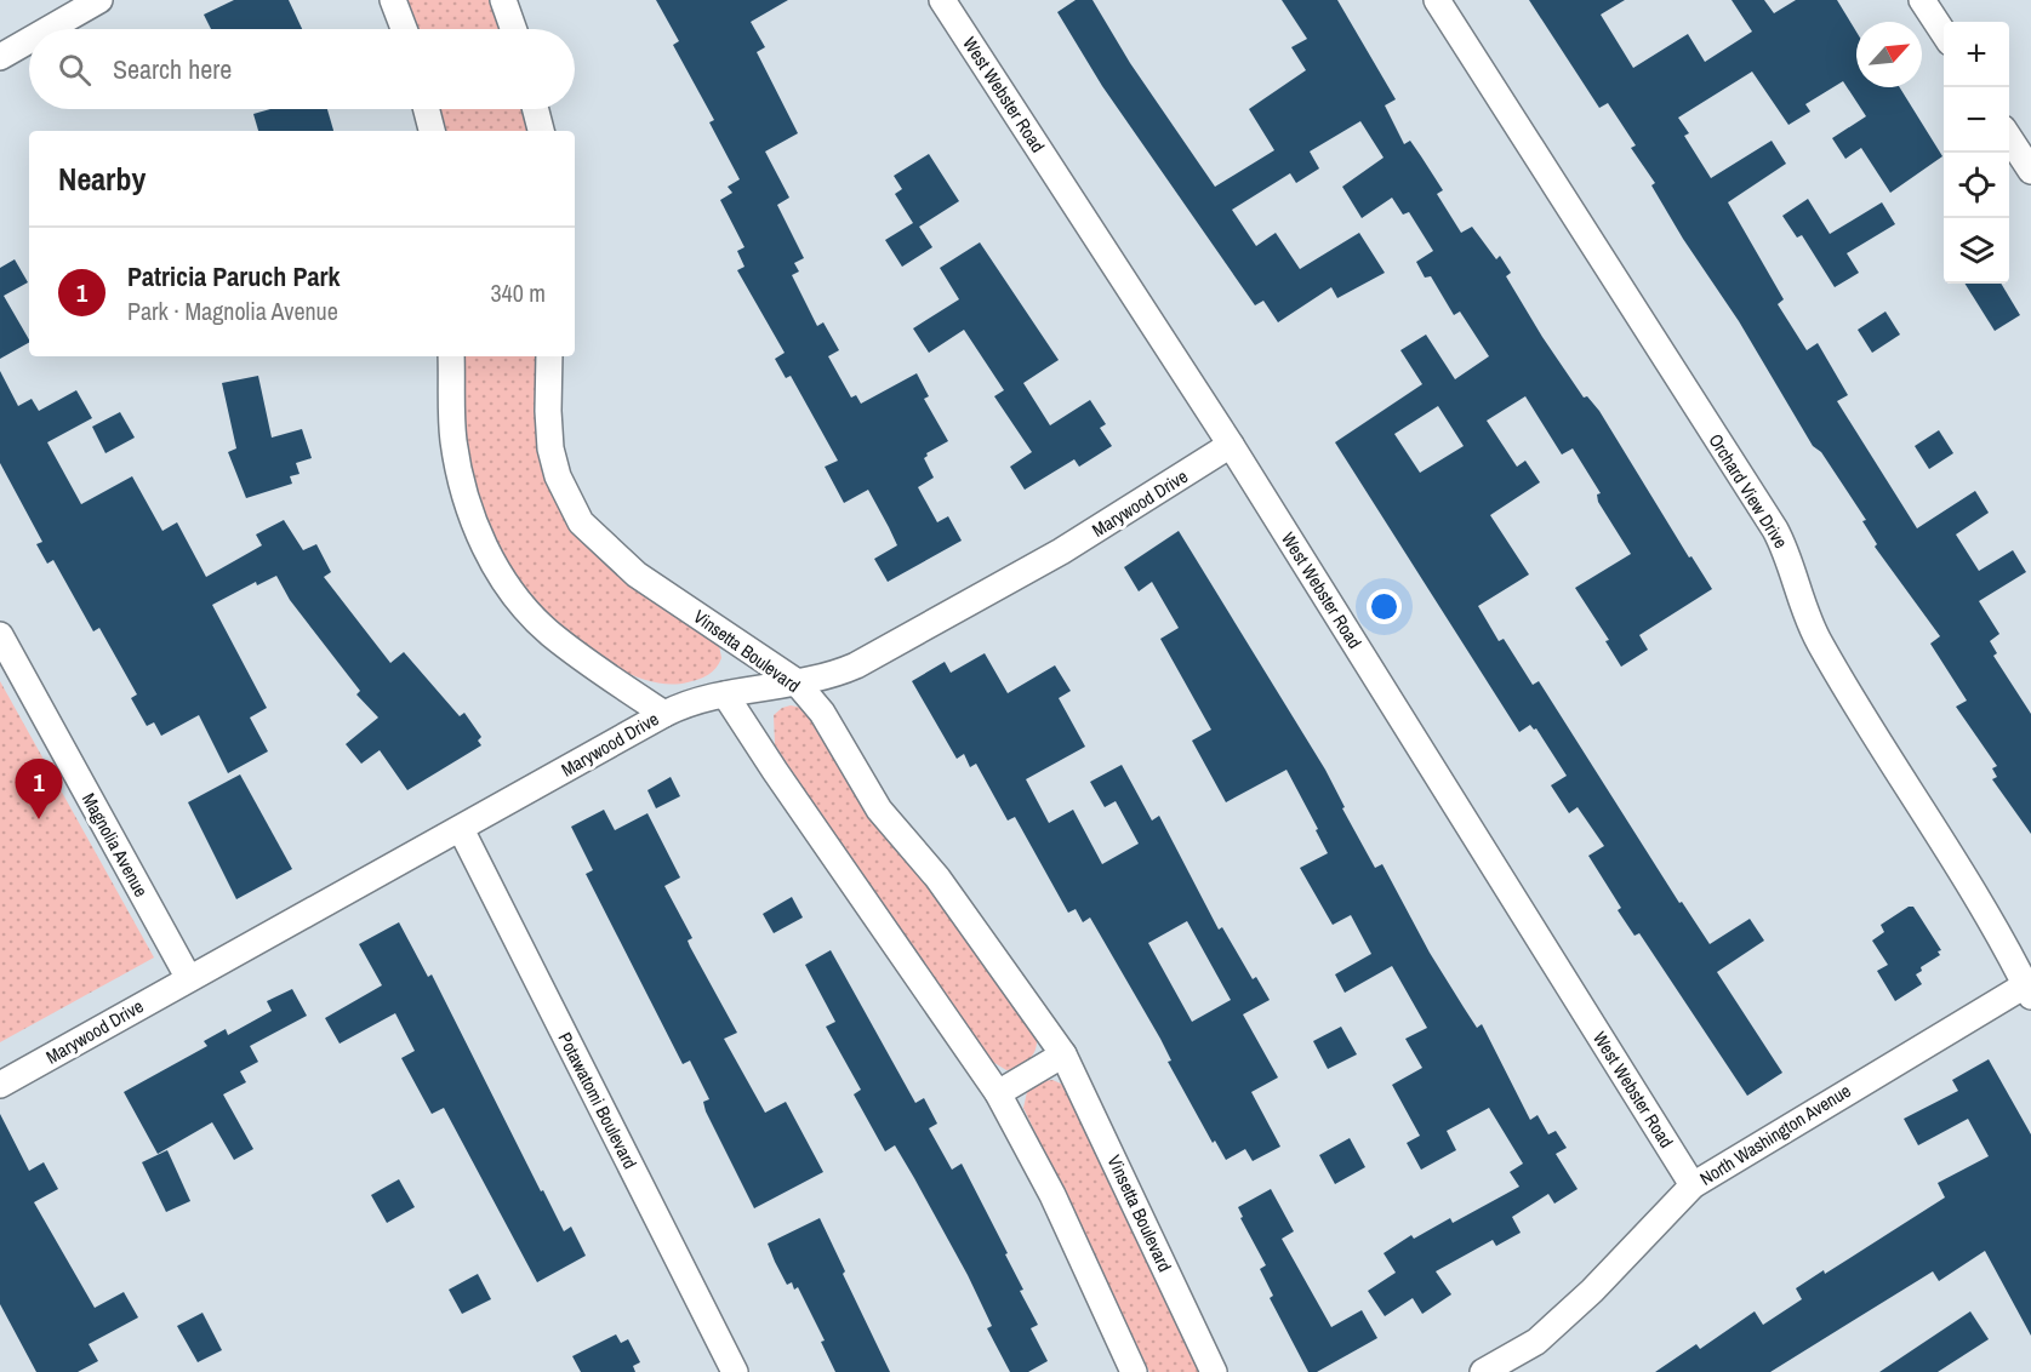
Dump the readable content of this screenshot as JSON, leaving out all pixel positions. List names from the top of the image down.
{
  "streets": {
    "street": [
      "West Webster Road",
      "Orchard View Drive",
      "Marywood Drive",
      "Vinsetta Boulevard",
      "Magnolia Avenue",
      "Potawatomi Boulevard",
      "North Washington Avenue"
    ]
  },
  "crossings": [
    ["West Webster Road", "Marywood Drive"],
    ["West Webster Road", "North Washington Avenue"],
    ["Orchard View Drive", "North Washington Avenue"],
    ["Marywood Drive", "Vinsetta Boulevard"],
    ["Marywood Drive", "Magnolia Avenue"],
    ["Marywood Drive", "Potawatomi Boulevard"]
  ],
  "north": "top right",
  "page": {
    "map_buttons": ["+", "−"],
    "search": "Search here",
    "heading": "Nearby",
    "list": [
      {
        "mark": "1",
        "name": "Patricia Paruch Park",
        "note": "Park · Magnolia Avenue",
        "value": "340 m"
      }
    ],
    "pins": "1"
  }
}
